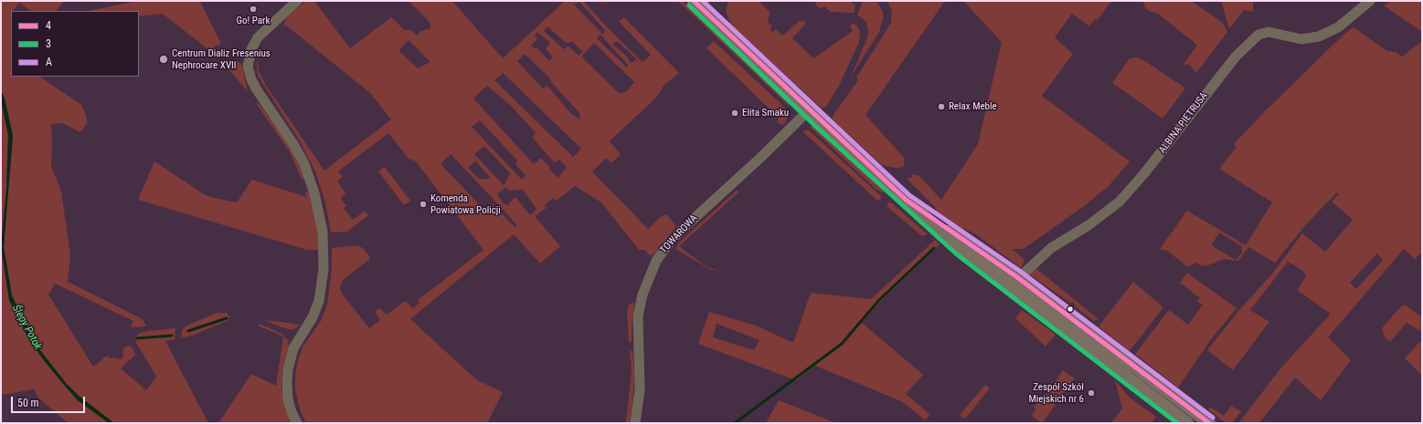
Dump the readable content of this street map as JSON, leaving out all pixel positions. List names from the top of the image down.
{
  "streets": {
    "street": ["ALBINA PIETRUSA", "TOWAROWA"]
  },
  "water": ["Ślepy Potok"],
  "places": [
    "Go! Park",
    "Centrum Dializ Fresenius Nephrocare XVII",
    "Relax Meble",
    "Elita Smaku",
    "Komenda Powiatowa Policji",
    "Zespół Szkół Miejskich nr 6"
  ],
  "lines": ["transit line 4", "transit line A", "transit line 3"],
  "legend": ["4", "3", "A"],
  "scale_bar": "50 m"
}
